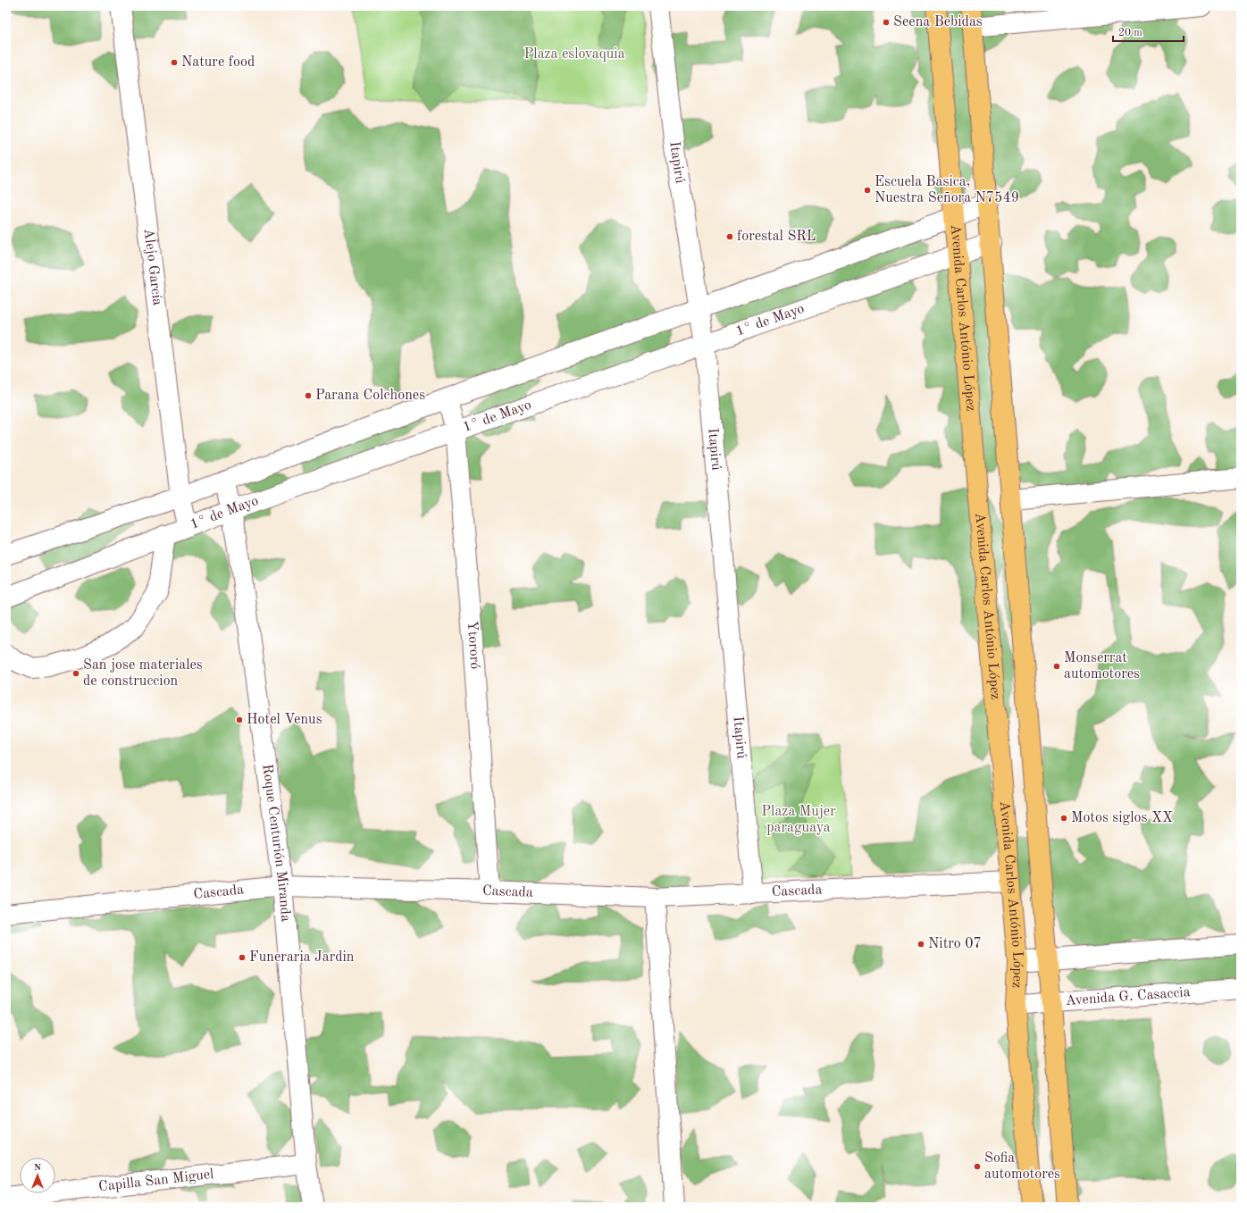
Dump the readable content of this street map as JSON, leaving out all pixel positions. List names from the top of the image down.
{
  "streets": {
    "main road": ["Avenida Carlos António López"],
    "street": [
      "Itapirú",
      "Alejo García",
      "1° de Mayo",
      "Ytororó",
      "Roque Centurión Miranda",
      "Cascada",
      "Avenida G. Casaccia",
      "Capilla San Miguel"
    ]
  },
  "crossings": [
    ["Itapirú", "1° de Mayo"],
    ["Itapirú", "Cascada"],
    ["Alejo García", "1° de Mayo"],
    ["Avenida Carlos António López", "1° de Mayo"],
    ["Avenida Carlos António López", "Cascada"],
    ["Avenida Carlos António López", "Avenida G. Casaccia"],
    ["1° de Mayo", "Ytororó"],
    ["1° de Mayo", "Roque Centurión Miranda"],
    ["Ytororó", "Cascada"],
    ["Roque Centurión Miranda", "Cascada"],
    ["Roque Centurión Miranda", "Capilla San Miguel"]
  ],
  "parks": ["Plaza eslovaquia", "Plaza Mujer paraguaya"],
  "places": [
    "Seena Bebidas",
    "Nature food",
    "Escuela Basica, Nuestra Señora N7549",
    "forestal SRL",
    "Parana Colchones",
    "Monserrat automotores",
    "San jose materiales de construccion",
    "Hotel Venus",
    "Motos siglos XX",
    "Nitro 07",
    "Funeraria Jardin",
    "Sofia automotores"
  ],
  "scale_bar": "20 m",
  "north": "top"
}
